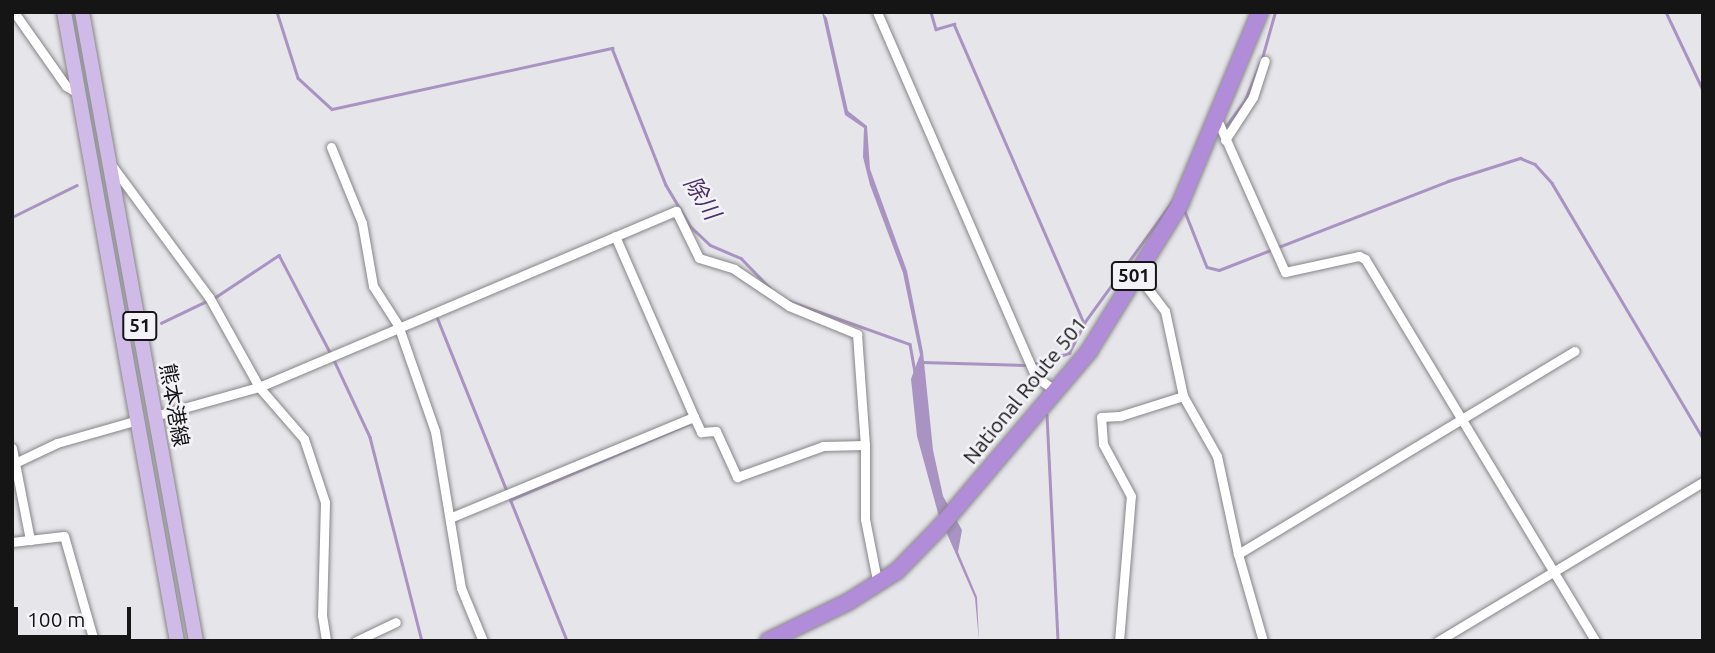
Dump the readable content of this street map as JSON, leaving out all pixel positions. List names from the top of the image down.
{
  "streets": {
    "highway": ["501", "National Route 501"],
    "main road": ["51", "熊本港線"]
  },
  "water": ["除川"],
  "scale_bar": "100 m"
}
